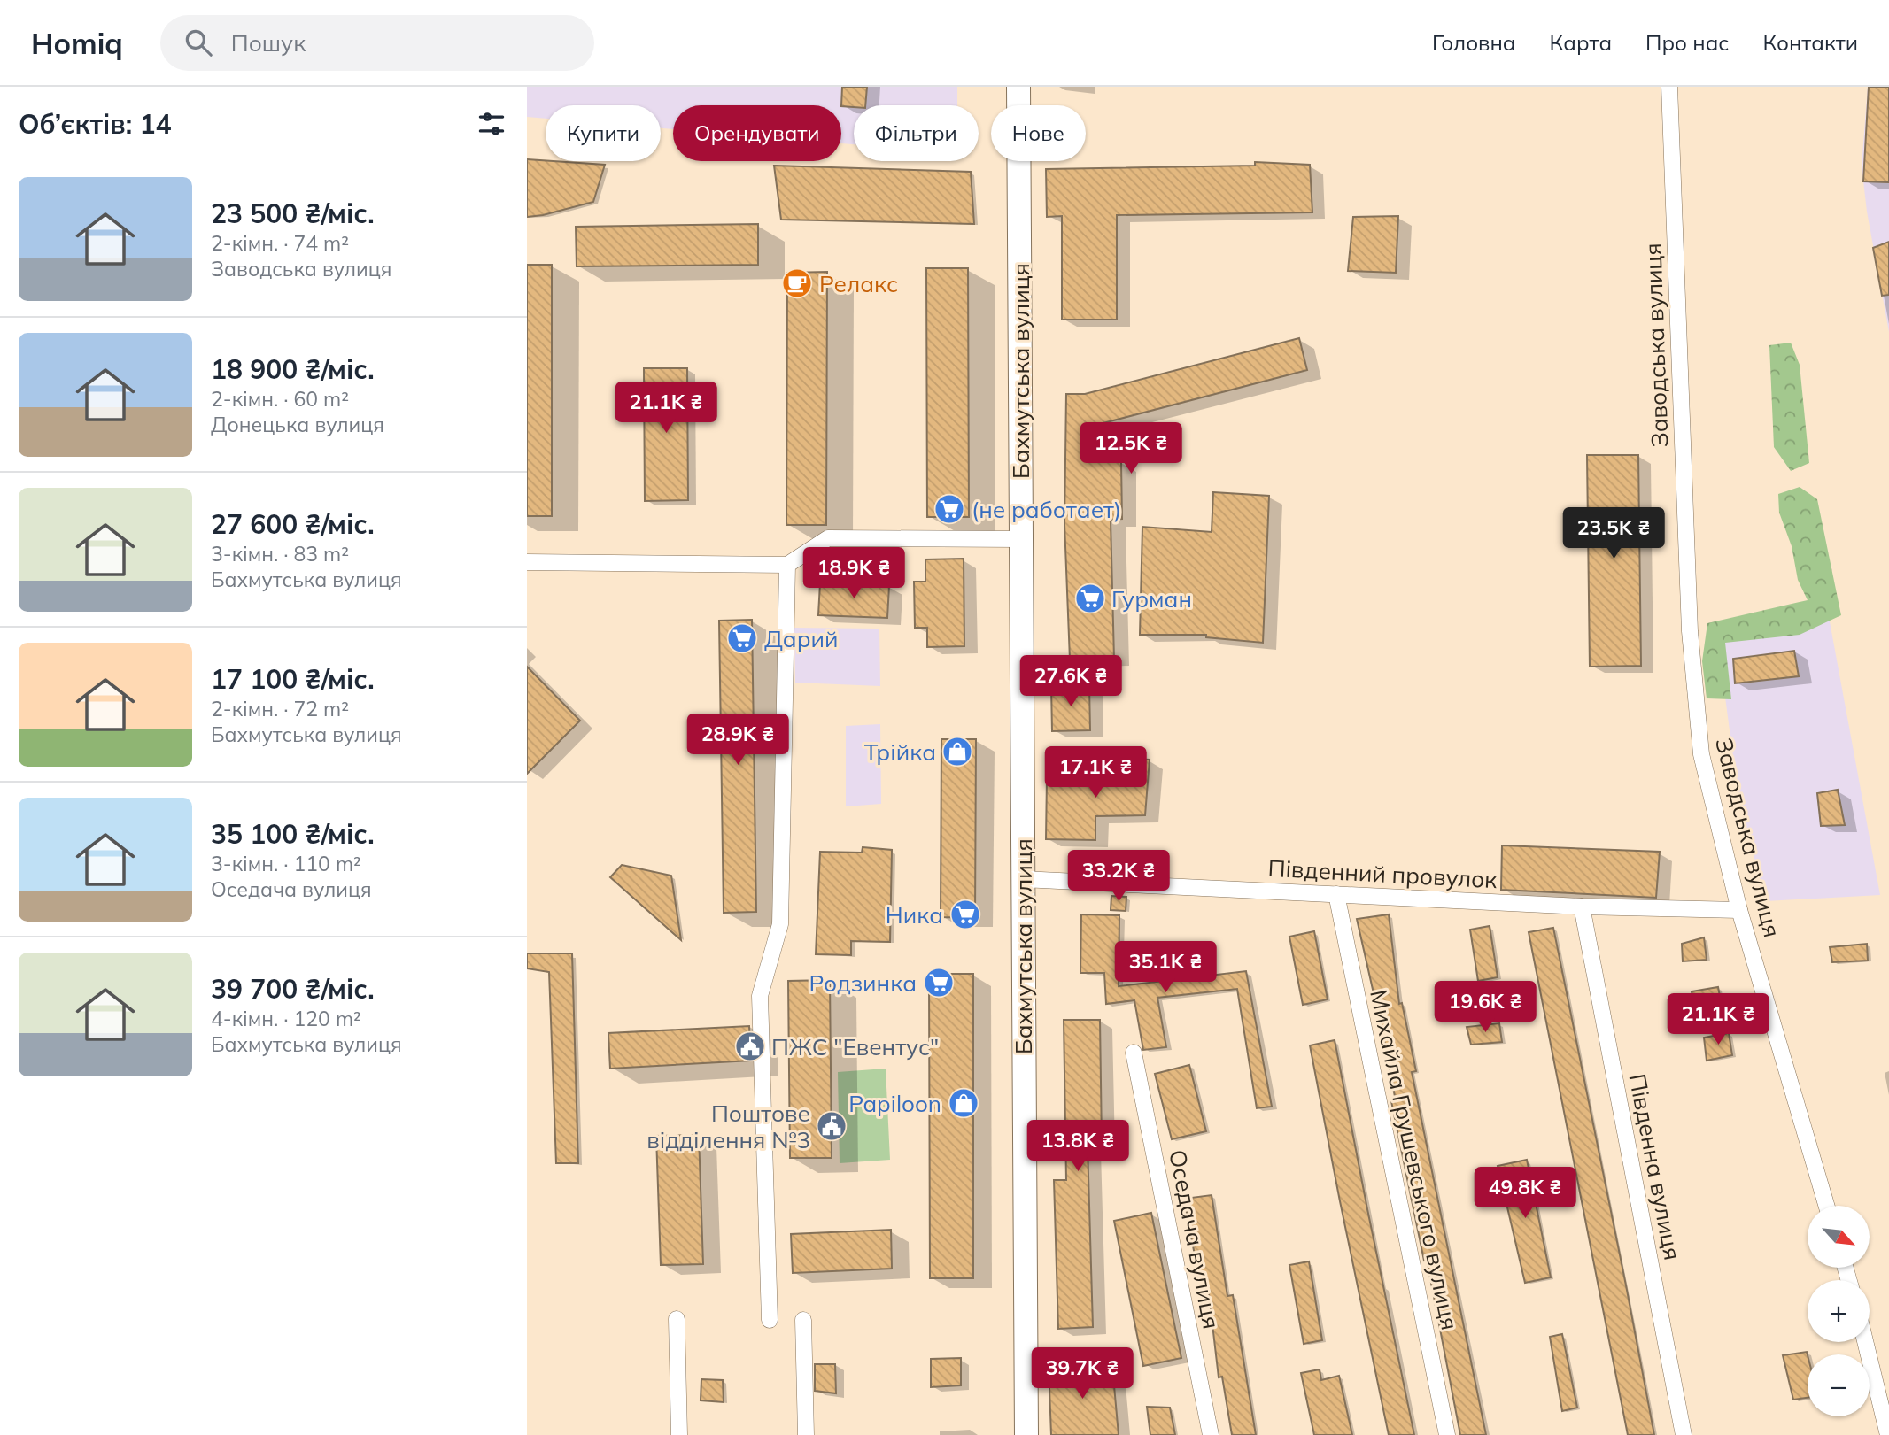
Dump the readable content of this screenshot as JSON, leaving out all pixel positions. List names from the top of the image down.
{
  "streets": {
    "street": [
      "Заводська вулиця",
      "Бахмутська вулиця",
      "Південний провулок",
      "Михайла Грушевського вулиця",
      "Південна вулиця",
      "Оседача вулиця"
    ]
  },
  "crossings": [
    ["Заводська вулиця", "Південний провулок"],
    ["Бахмутська вулиця", "Південний провулок"],
    ["Південний провулок", "Михайла Грушевського вулиця"],
    ["Південний провулок", "Південна вулиця"]
  ],
  "places": {
    "cafe": ["Релакс"],
    "supermarket": [
      "(не работает)",
      "Гурман",
      "Дарий",
      "Ника",
      "Родзинка"
    ],
    "shop": ["Трійка", "Papiloon"],
    "public building": ["ПЖС \"Евентус\"", "Поштове відділення №3"]
  },
  "north": "bottom right",
  "page": {
    "header": "Homiq",
    "search": "Пошук",
    "nav": [
      "Головна",
      "Карта",
      "Про нас",
      "Контакти"
    ],
    "heading": "Об’єктів: 14",
    "chip": [
      "Купити",
      "Орендувати",
      "Фільтри",
      "Нове"
    ],
    "list": [
      {
        "name": "23 500 ₴/міс.",
        "note": "2-кімн. · 74 m² · Заводська вулиця"
      },
      {
        "name": "18 900 ₴/міс.",
        "note": "2-кімн. · 60 m² · Донецька вулиця"
      },
      {
        "name": "27 600 ₴/міс.",
        "note": "3-кімн. · 83 m² · Бахмутська вулиця"
      },
      {
        "name": "17 100 ₴/міс.",
        "note": "2-кімн. · 72 m² · Бахмутська вулиця"
      },
      {
        "name": "35 100 ₴/міс.",
        "note": "3-кімн. · 110 m² · Оседача вулиця"
      },
      {
        "name": "39 700 ₴/міс.",
        "note": "4-кімн. · 120 m² · Бахмутська вулиця"
      }
    ],
    "price": [
      "21.1K ₴",
      "12.5K ₴",
      "23.5K ₴",
      "18.9K ₴",
      "27.6K ₴",
      "28.9K ₴",
      "17.1K ₴",
      "33.2K ₴",
      "35.1K ₴",
      "19.6K ₴",
      "21.1K ₴",
      "13.8K ₴",
      "49.8K ₴",
      "39.7K ₴"
    ],
    "map_buttons": ["+", "−"]
  }
}
